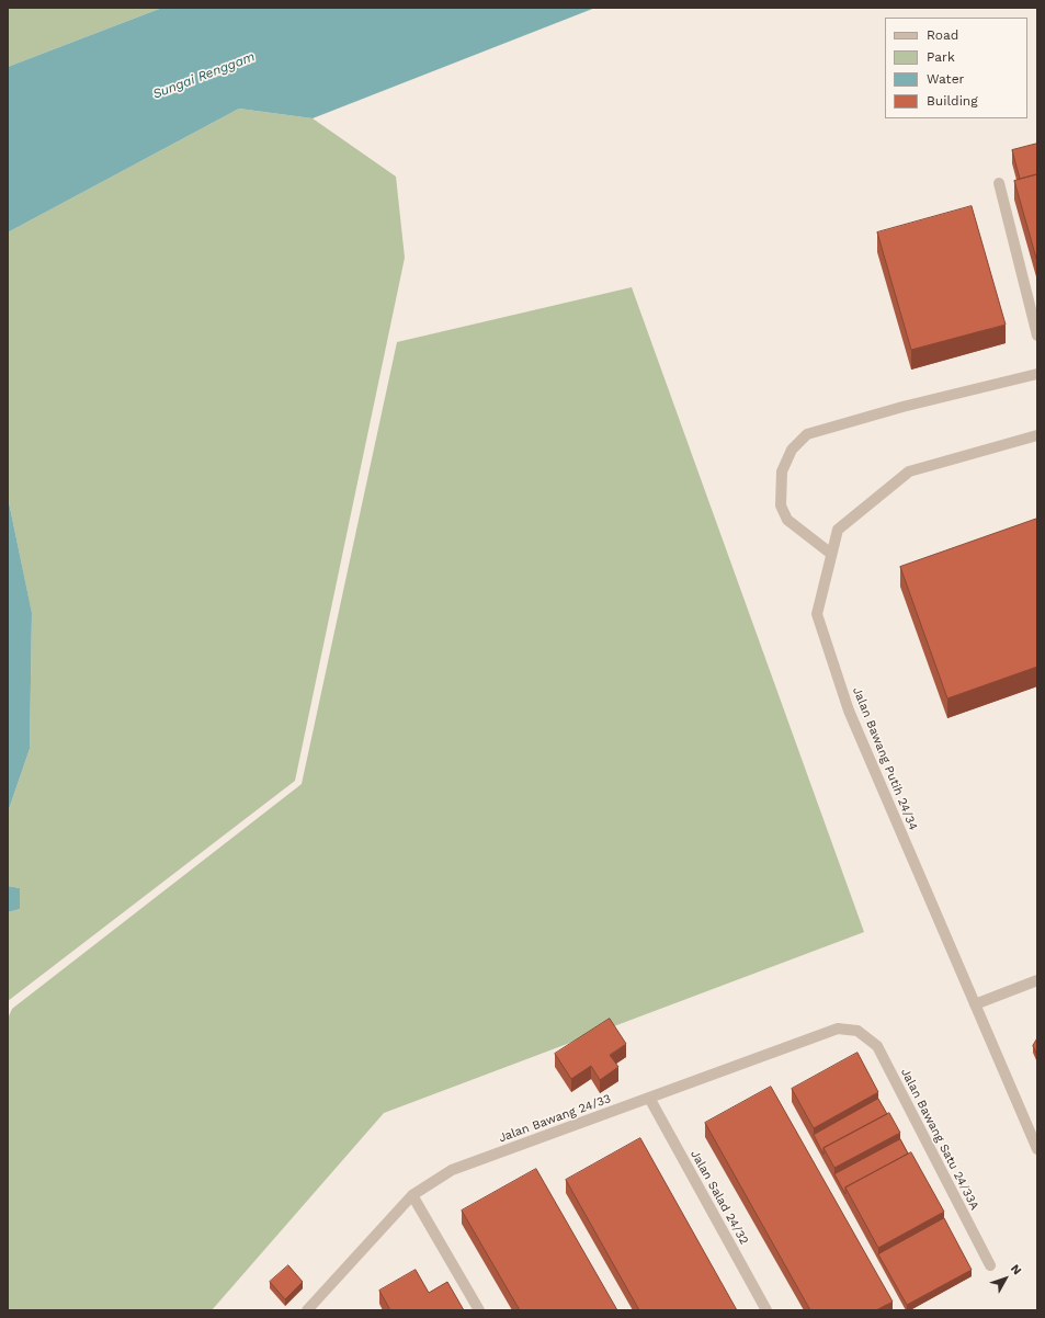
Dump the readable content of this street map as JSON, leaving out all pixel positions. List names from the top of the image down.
{
  "streets": {
    "street": [
      "Jalan Bawang Putih 24/34",
      "Jalan Bawang 24/33",
      "Jalan Bawang Satu 24/33A",
      "Jalan Salad 24/32"
    ]
  },
  "crossings": [
    ["Jalan Bawang 24/33", "Jalan Bawang Satu 24/33A"],
    ["Jalan Bawang 24/33", "Jalan Salad 24/32"]
  ],
  "water": ["Sungai Renggam"],
  "legend": [
    "Road",
    "Park",
    "Water",
    "Building"
  ],
  "north": "top right"
}
